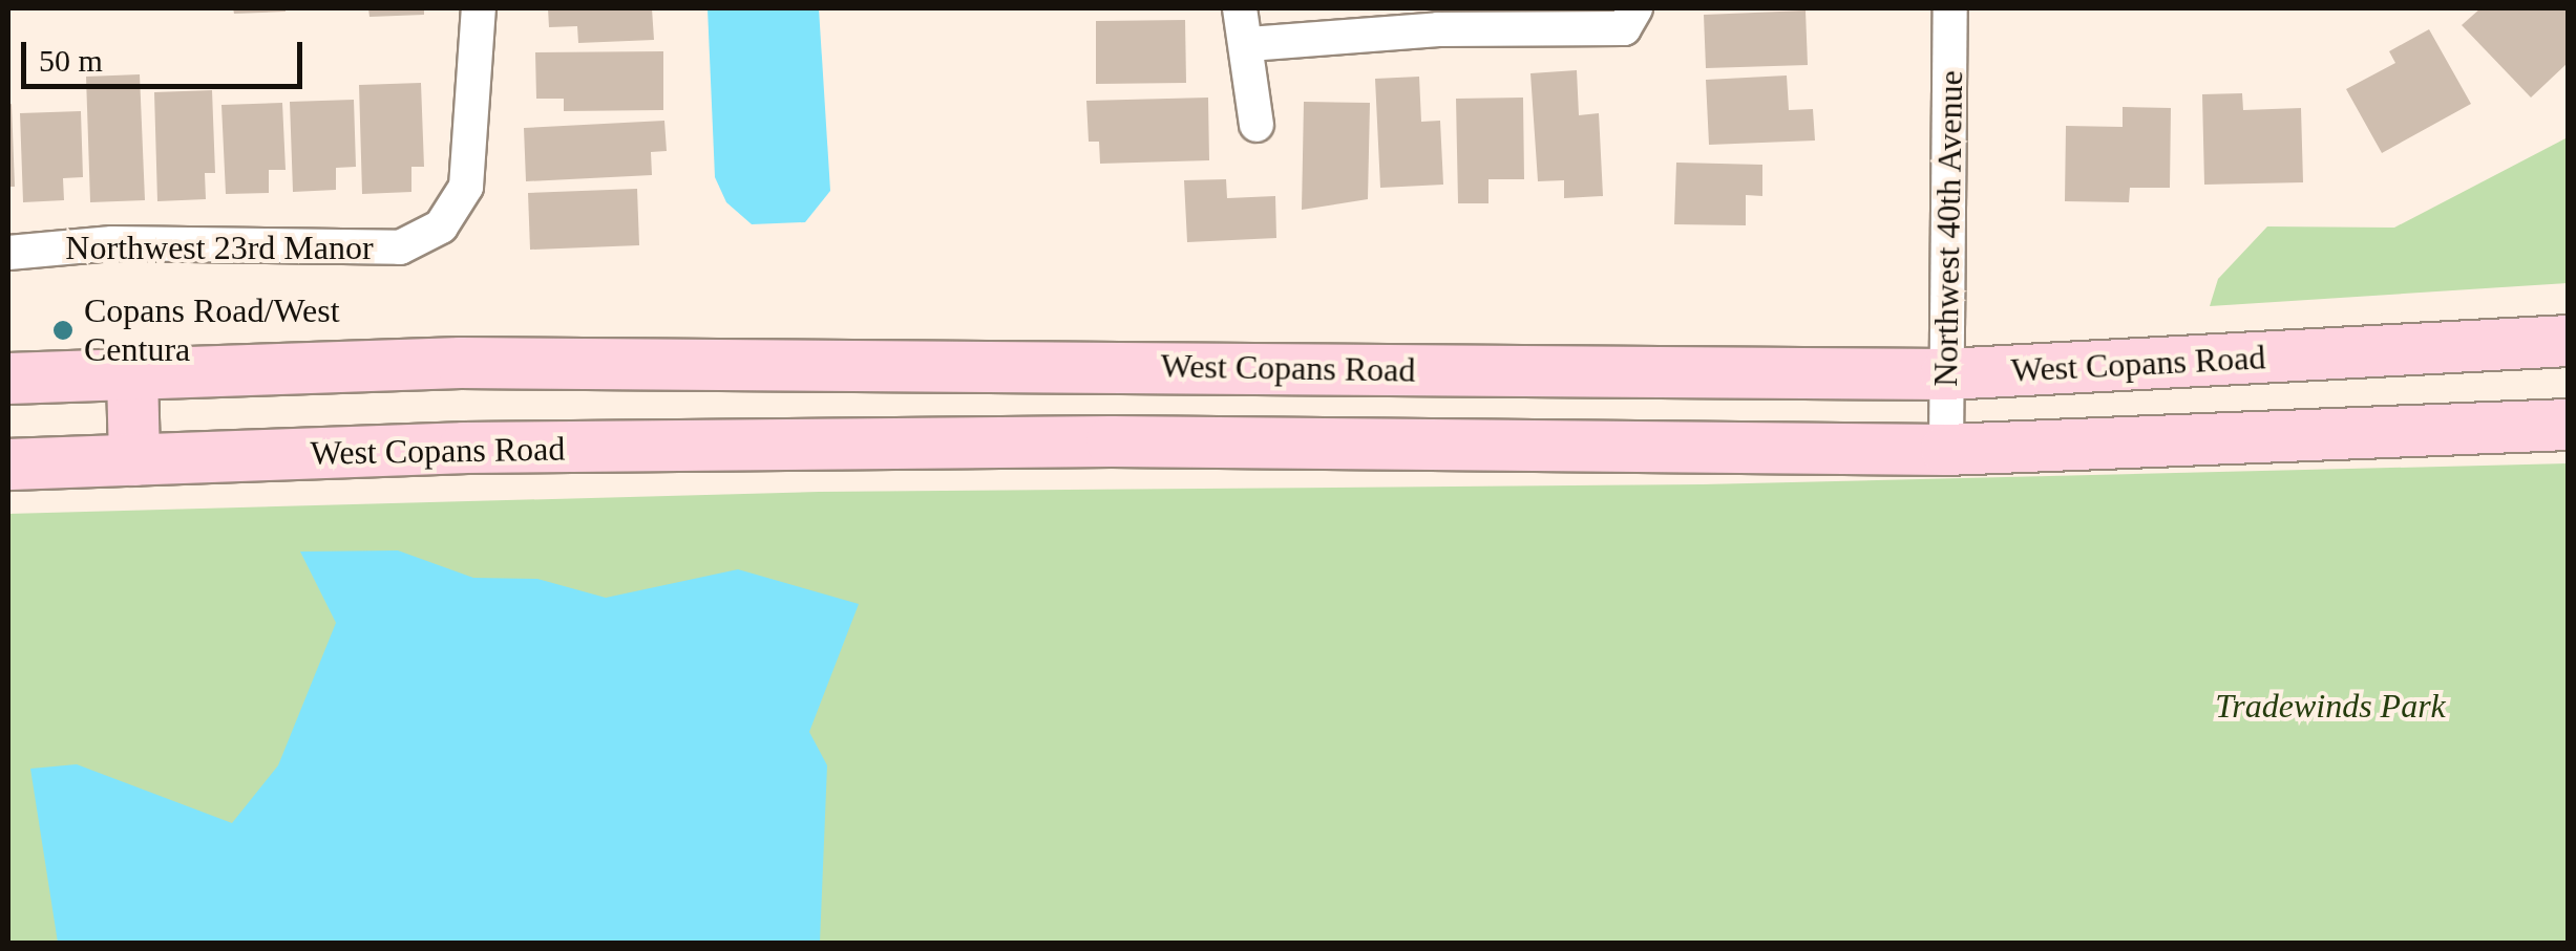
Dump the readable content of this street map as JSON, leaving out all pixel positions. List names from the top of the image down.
{
  "streets": {
    "main road": ["West Copans Road"],
    "street": ["Northwest 40th Avenue", "Northwest 23rd Manor"]
  },
  "crossings": [
    ["Northwest 40th Avenue", "West Copans Road"]
  ],
  "parks": ["Tradewinds Park"],
  "places": ["Copans Road/West Centura"],
  "scale_bar": "50 m"
}
